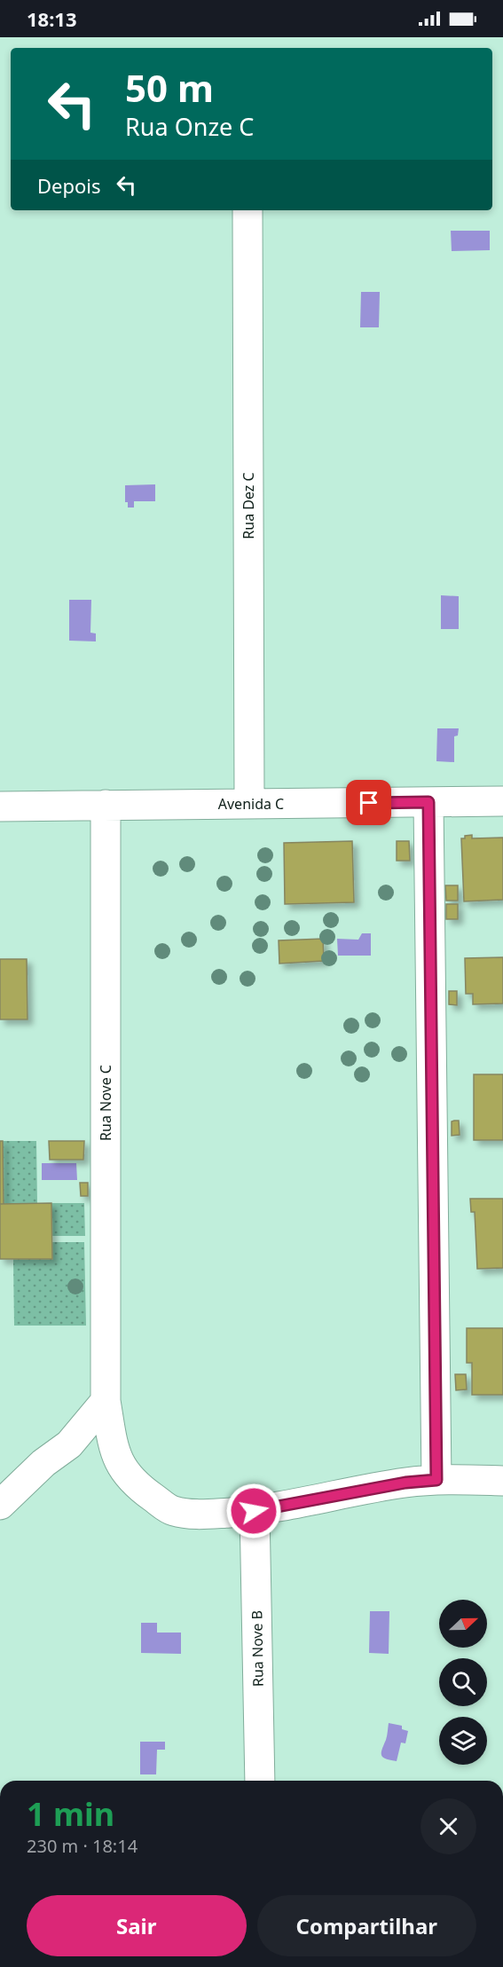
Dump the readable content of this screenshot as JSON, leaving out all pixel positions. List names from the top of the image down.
{
  "streets": {
    "street": [
      "Rua Dez C",
      "Avenida C",
      "Rua Nove C",
      "Rua Nove B"
    ]
  },
  "crossings": [
    ["Rua Dez C", "Avenida C"],
    ["Avenida C", "Rua Nove C"],
    ["Rua Nove C", "Rua Nove B"]
  ],
  "north": "right",
  "page": {
    "status": "18:13",
    "turn": ["50 m", "Rua Onze C"],
    "then": "Depois",
    "heading": ["1 min", "230 m · 18:14"],
    "buttons": ["Sair", "Compartilhar"]
  }
}
